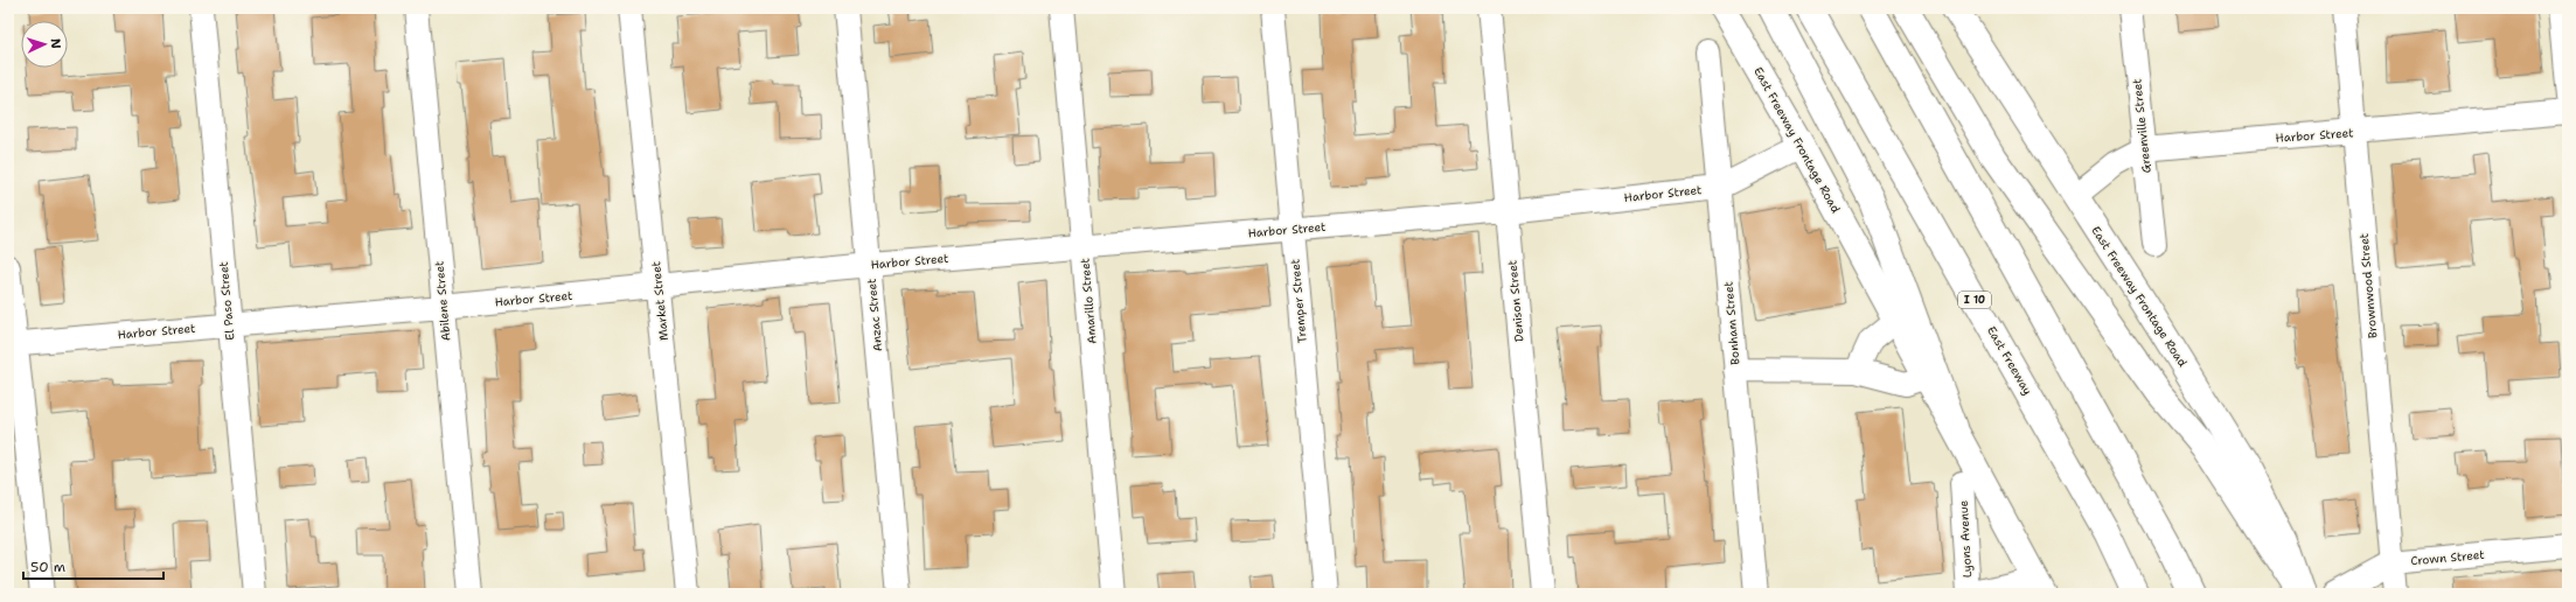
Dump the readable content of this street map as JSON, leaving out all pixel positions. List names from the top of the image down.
{
  "streets": {
    "main road": ["East Freeway Frontage Road", "I 10", "East Freeway"],
    "street": [
      "Greenville Street",
      "Harbor Street",
      "Brownwood Street",
      "El Paso Street",
      "Abilene Street",
      "Market Street",
      "Amarillo Street",
      "Tremper Street",
      "Denison Street",
      "Anzac Street",
      "Bonham Street",
      "Lyons Avenue",
      "Crown Street"
    ]
  },
  "crossings": [
    ["Greenville Street", "Harbor Street"],
    ["Harbor Street", "East Freeway Frontage Road"],
    ["Harbor Street", "Brownwood Street"],
    ["Harbor Street", "El Paso Street"],
    ["Harbor Street", "Abilene Street"],
    ["Harbor Street", "Market Street"],
    ["Harbor Street", "Amarillo Street"],
    ["Harbor Street", "Tremper Street"],
    ["Harbor Street", "Denison Street"],
    ["Harbor Street", "Anzac Street"],
    ["Harbor Street", "Bonham Street"],
    ["Brownwood Street", "Crown Street"]
  ],
  "scale_bar": "50 m",
  "north": "right"
}
